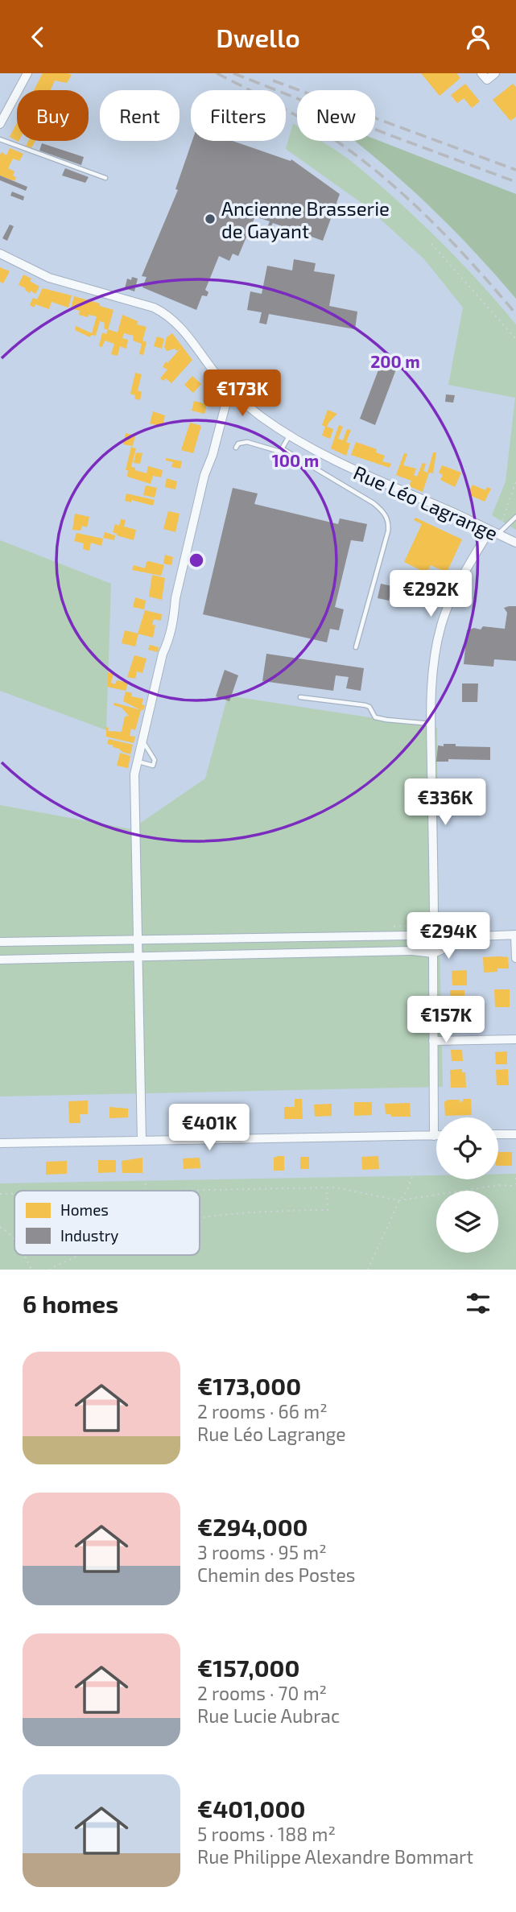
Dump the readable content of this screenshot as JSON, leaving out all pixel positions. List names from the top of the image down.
{
  "streets": {
    "street": ["Rue Léo Lagrange"]
  },
  "places": ["Ancienne Brasserie de Gayant"],
  "legend": ["Homes", "Industry"],
  "page": {
    "header": "Dwello",
    "chip": [
      "Buy",
      "Rent",
      "Filters",
      "New"
    ],
    "price": [
      "€173K",
      "€292K",
      "€336K",
      "€294K",
      "€157K",
      "€401K"
    ],
    "heading": "6 homes",
    "list": [
      {
        "name": "€173,000",
        "note": "2 rooms · 66 m² · Rue Léo Lagrange"
      },
      {
        "name": "€294,000",
        "note": "3 rooms · 95 m² · Chemin des Postes"
      },
      {
        "name": "€157,000",
        "note": "2 rooms · 70 m² · Rue Lucie Aubrac"
      },
      {
        "name": "€401,000",
        "note": "5 rooms · 188 m² · Rue Philippe Alexandre Bommart"
      }
    ]
  },
  "rings": ["200 m", "100 m"]
}
